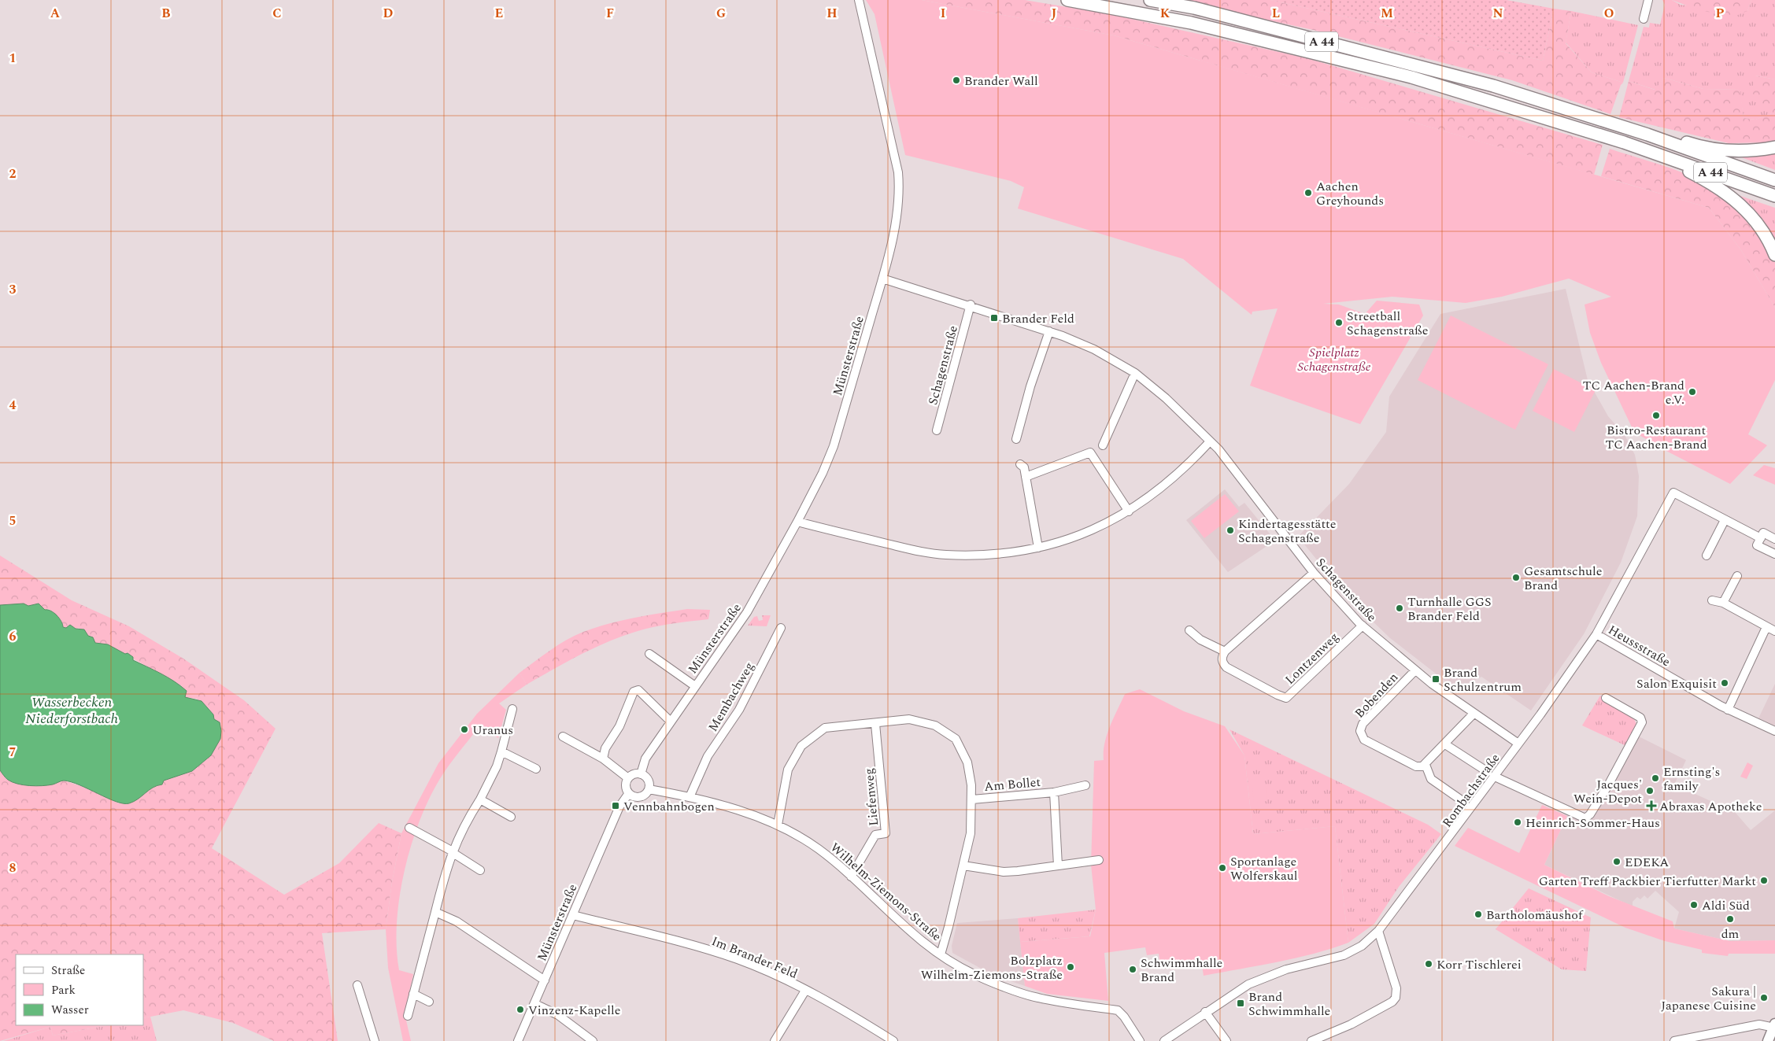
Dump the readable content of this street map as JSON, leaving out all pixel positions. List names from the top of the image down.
{
  "streets": {
    "highway": ["A 44"],
    "street": [
      "Münsterstraße",
      "Schagenstraße",
      "Heussstraße",
      "Lontzenweg",
      "Bobenden",
      "Membachweg",
      "Am Bollet",
      "Rombachstraße",
      "Liefenweg",
      "Wilhelm-Ziemons-Straße",
      "Im Brander Feld"
    ]
  },
  "crossings": [
    ["Münsterstraße", "Schagenstraße"],
    ["Münsterstraße", "Wilhelm-Ziemons-Straße"],
    ["Münsterstraße", "Im Brander Feld"],
    ["Schagenstraße", "Lontzenweg"],
    ["Schagenstraße", "Bobenden"],
    ["Schagenstraße", "Rombachstraße"],
    ["Heussstraße", "Rombachstraße"],
    ["Membachweg", "Wilhelm-Ziemons-Straße"],
    ["Liefenweg", "Wilhelm-Ziemons-Straße"]
  ],
  "water": ["Wasserbecken Niederforstbach"],
  "parks": ["Spielplatz Schagenstraße"],
  "places": {
    "other": [
      "Brander Wall",
      "Aachen Greyhounds",
      "Streetball Schagenstraße",
      "TC Aachen-Brand e.V.",
      "Bistro-Restaurant TC Aachen-Brand",
      "Kindertagesstätte Schagenstraße",
      "Gesamtschule Brand",
      "Turnhalle GGS Brander Feld",
      "Salon Exquisit",
      "Uranus",
      "Ernsting's family",
      "Jacques' Wein-Depot",
      "Heinrich-Sommer-Haus",
      "EDEKA",
      "Sportanlage Wolferskaul",
      "Garten Treff Packbier Tierfutter Markt",
      "Aldi Süd",
      "Bartholomäushof",
      "dm",
      "Korr Tischlerei",
      "Bolzplatz Wilhelm-Ziemons-Straße",
      "Schwimmhalle Brand",
      "Sakura | Japanese Cuisine",
      "Vinzenz-Kapelle"
    ],
    "transit": [
      "Brander Feld",
      "Brand Schulzentrum",
      "Vennbahnbogen",
      "Brand Schwimmhalle"
    ],
    "health": ["Abraxas Apotheke"]
  },
  "legend": ["Straße", "Park", "Wasser"],
  "grid": {
    "columns": [
      "A",
      "B",
      "C",
      "D",
      "E",
      "F",
      "G",
      "H",
      "I",
      "J",
      "K",
      "L",
      "M",
      "N",
      "O",
      "P"
    ],
    "rows": [
      "1",
      "2",
      "3",
      "4",
      "5",
      "6",
      "7",
      "8"
    ]
  }
}
